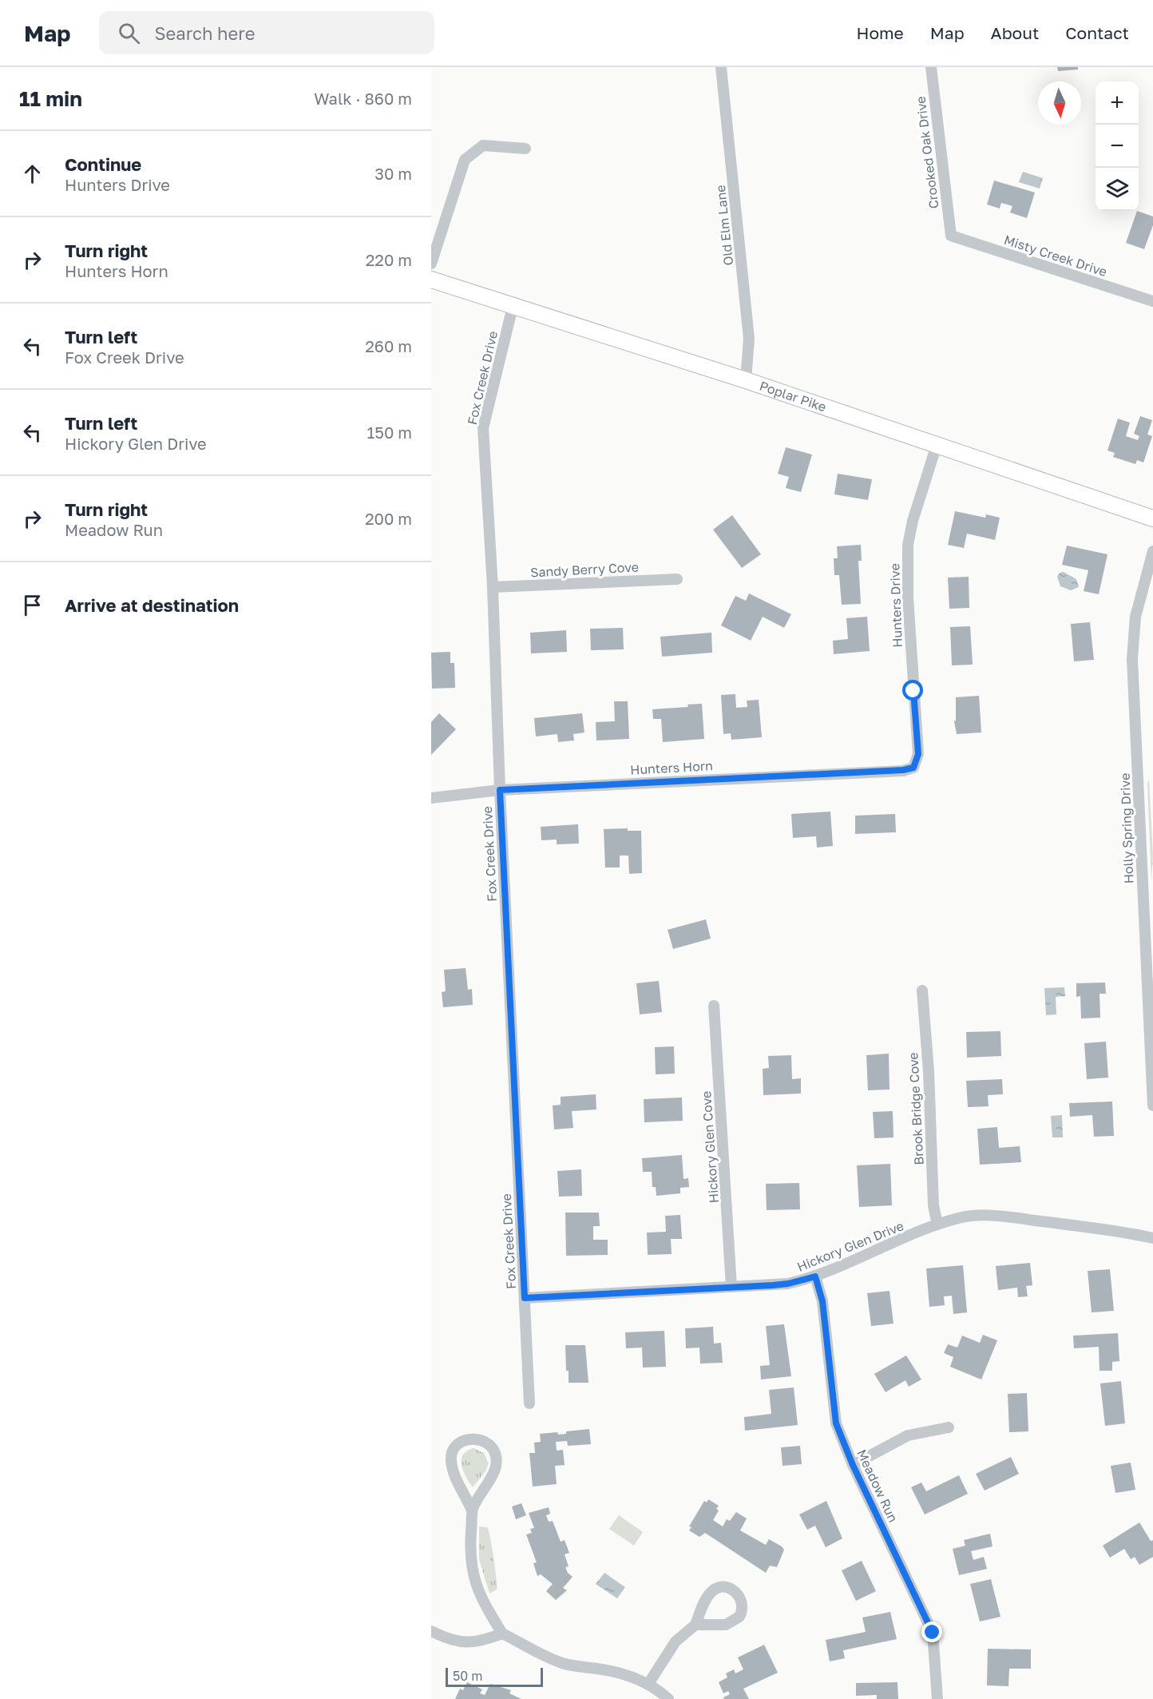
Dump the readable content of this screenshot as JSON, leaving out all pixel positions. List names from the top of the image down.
{
  "streets": {
    "main road": ["Poplar Pike"],
    "street": [
      "Crooked Oak Drive",
      "Old Elm Lane",
      "Misty Creek Drive",
      "Fox Creek Drive",
      "Sandy Berry Cove",
      "Hunters Drive",
      "Hunters Horn",
      "Holly Spring Drive",
      "Brook Bridge Cove",
      "Hickory Glen Cove",
      "Hickory Glen Drive",
      "Meadow Run"
    ]
  },
  "crossings": [
    ["Crooked Oak Drive", "Misty Creek Drive"],
    ["Old Elm Lane", "Poplar Pike"],
    ["Fox Creek Drive", "Poplar Pike"],
    ["Fox Creek Drive", "Sandy Berry Cove"],
    ["Fox Creek Drive", "Hunters Horn"],
    ["Fox Creek Drive", "Hickory Glen Drive"],
    ["Poplar Pike", "Hunters Drive"],
    ["Hunters Drive", "Hunters Horn"],
    ["Brook Bridge Cove", "Hickory Glen Drive"],
    ["Hickory Glen Cove", "Hickory Glen Drive"],
    ["Hickory Glen Drive", "Meadow Run"]
  ],
  "scale_bar": "50 m",
  "north": "bottom",
  "page": {
    "header": "Map",
    "search": "Search here",
    "nav": [
      "Home",
      "Map",
      "About",
      "Contact"
    ],
    "heading": ["11 min", "Walk · 860 m"],
    "map_buttons": ["+", "−"],
    "list": [
      ["Continue", "Hunters Drive", "30 m"],
      ["Turn right", "Hunters Horn", "220 m"],
      ["Turn left", "Fox Creek Drive", "260 m"],
      ["Turn left", "Hickory Glen Drive", "150 m"],
      ["Turn right", "Meadow Run", "200 m"],
      "Arrive at destination"
    ],
    "scale": "50 m"
  }
}
